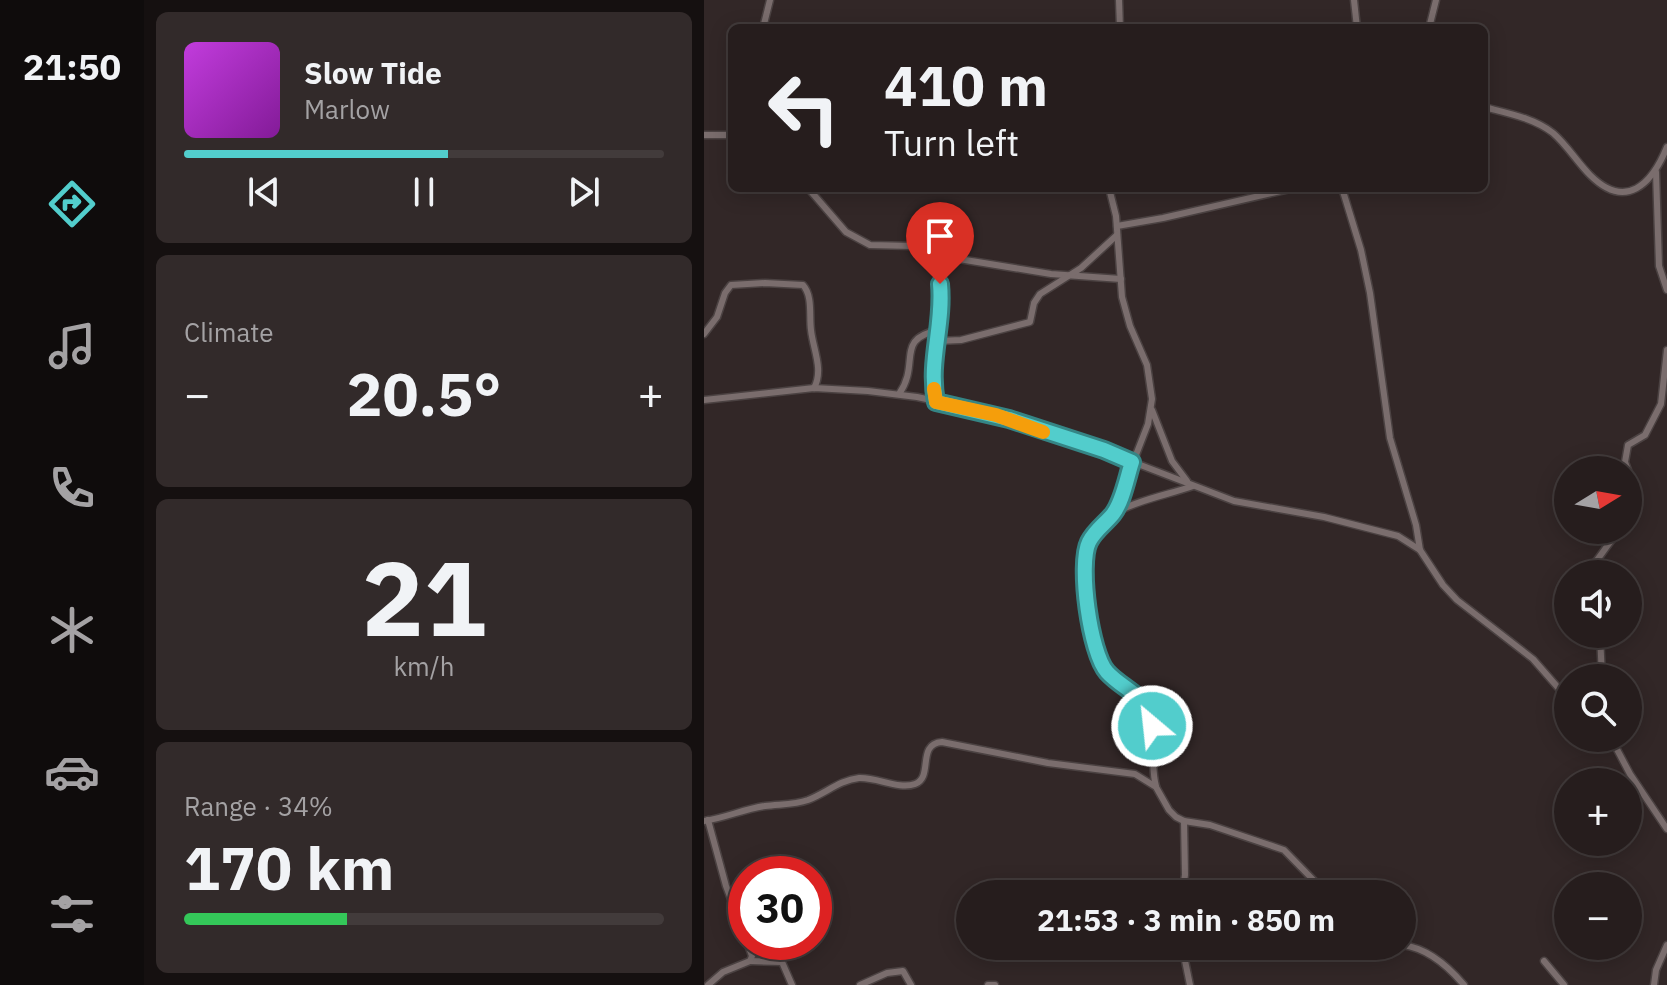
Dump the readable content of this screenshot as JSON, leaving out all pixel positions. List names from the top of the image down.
{
  "north": "right",
  "page": {
    "tabs": "21:50",
    "turn": ["410 m", "Turn left"],
    "song": ["Slow Tide", "Marlow"],
    "tile": [
      "Climate",
      ["21", "km/h"],
      ["Range · 34%", "170 km"]
    ],
    "heat": ["−", "20.5°", "+"],
    "map_buttons": ["+", "−"],
    "limit": "30",
    "trip": "21:53 · 3 min · 850 m"
  }
}
